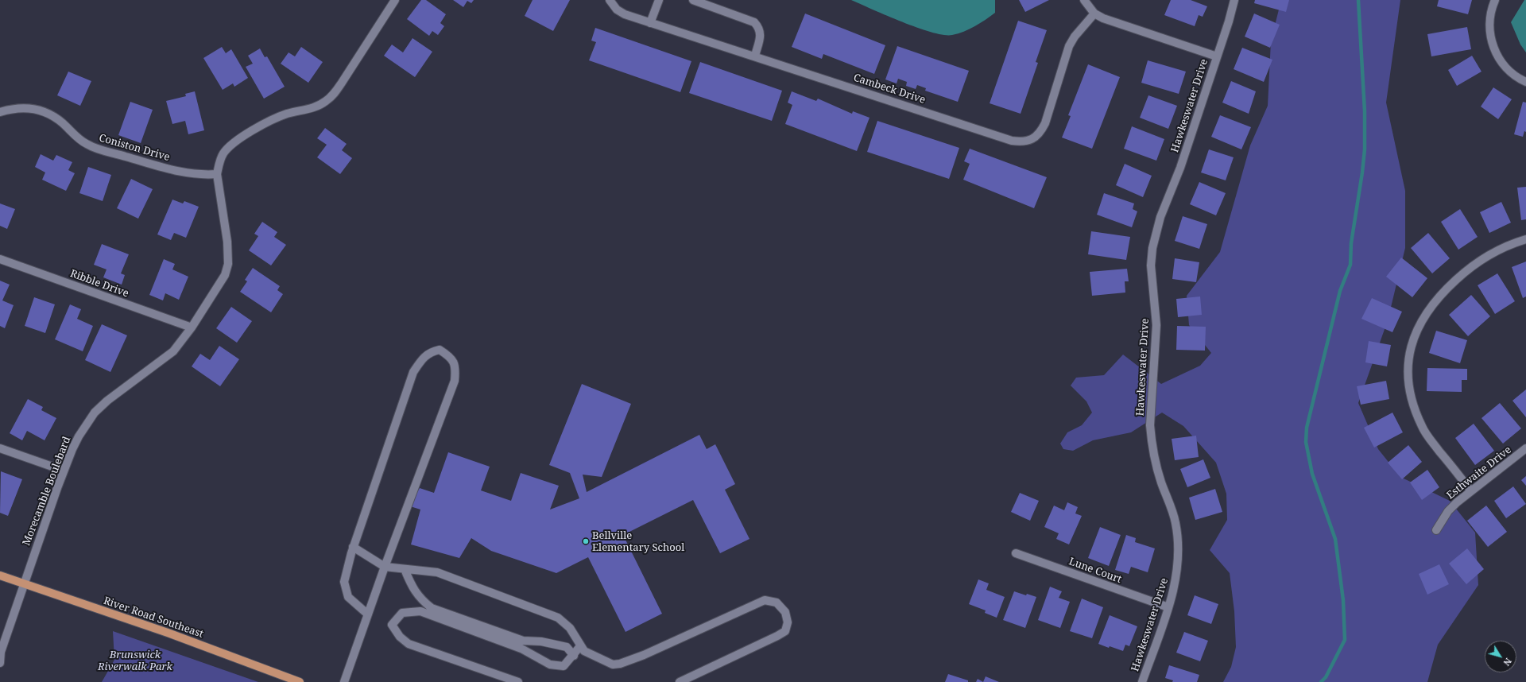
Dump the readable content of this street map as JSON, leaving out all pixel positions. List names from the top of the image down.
{
  "streets": {
    "main road": ["River Road Southeast"],
    "street": [
      "Cambeck Drive",
      "Hawkeswater Drive",
      "Coniston Drive",
      "Ribble Drive",
      "Esthwaite Drive",
      "Morecamble Boulebard",
      "Lune Court"
    ]
  },
  "crossings": [
    ["Hawkeswater Drive", "Lune Court"],
    ["Coniston Drive", "Morecamble Boulebard"],
    ["Ribble Drive", "Morecamble Boulebard"],
    ["Morecamble Boulebard", "River Road Southeast"]
  ],
  "parks": ["Brunswick Riverwalk Park"],
  "places": ["Bellville Elementary School"],
  "north": "bottom right"
}
